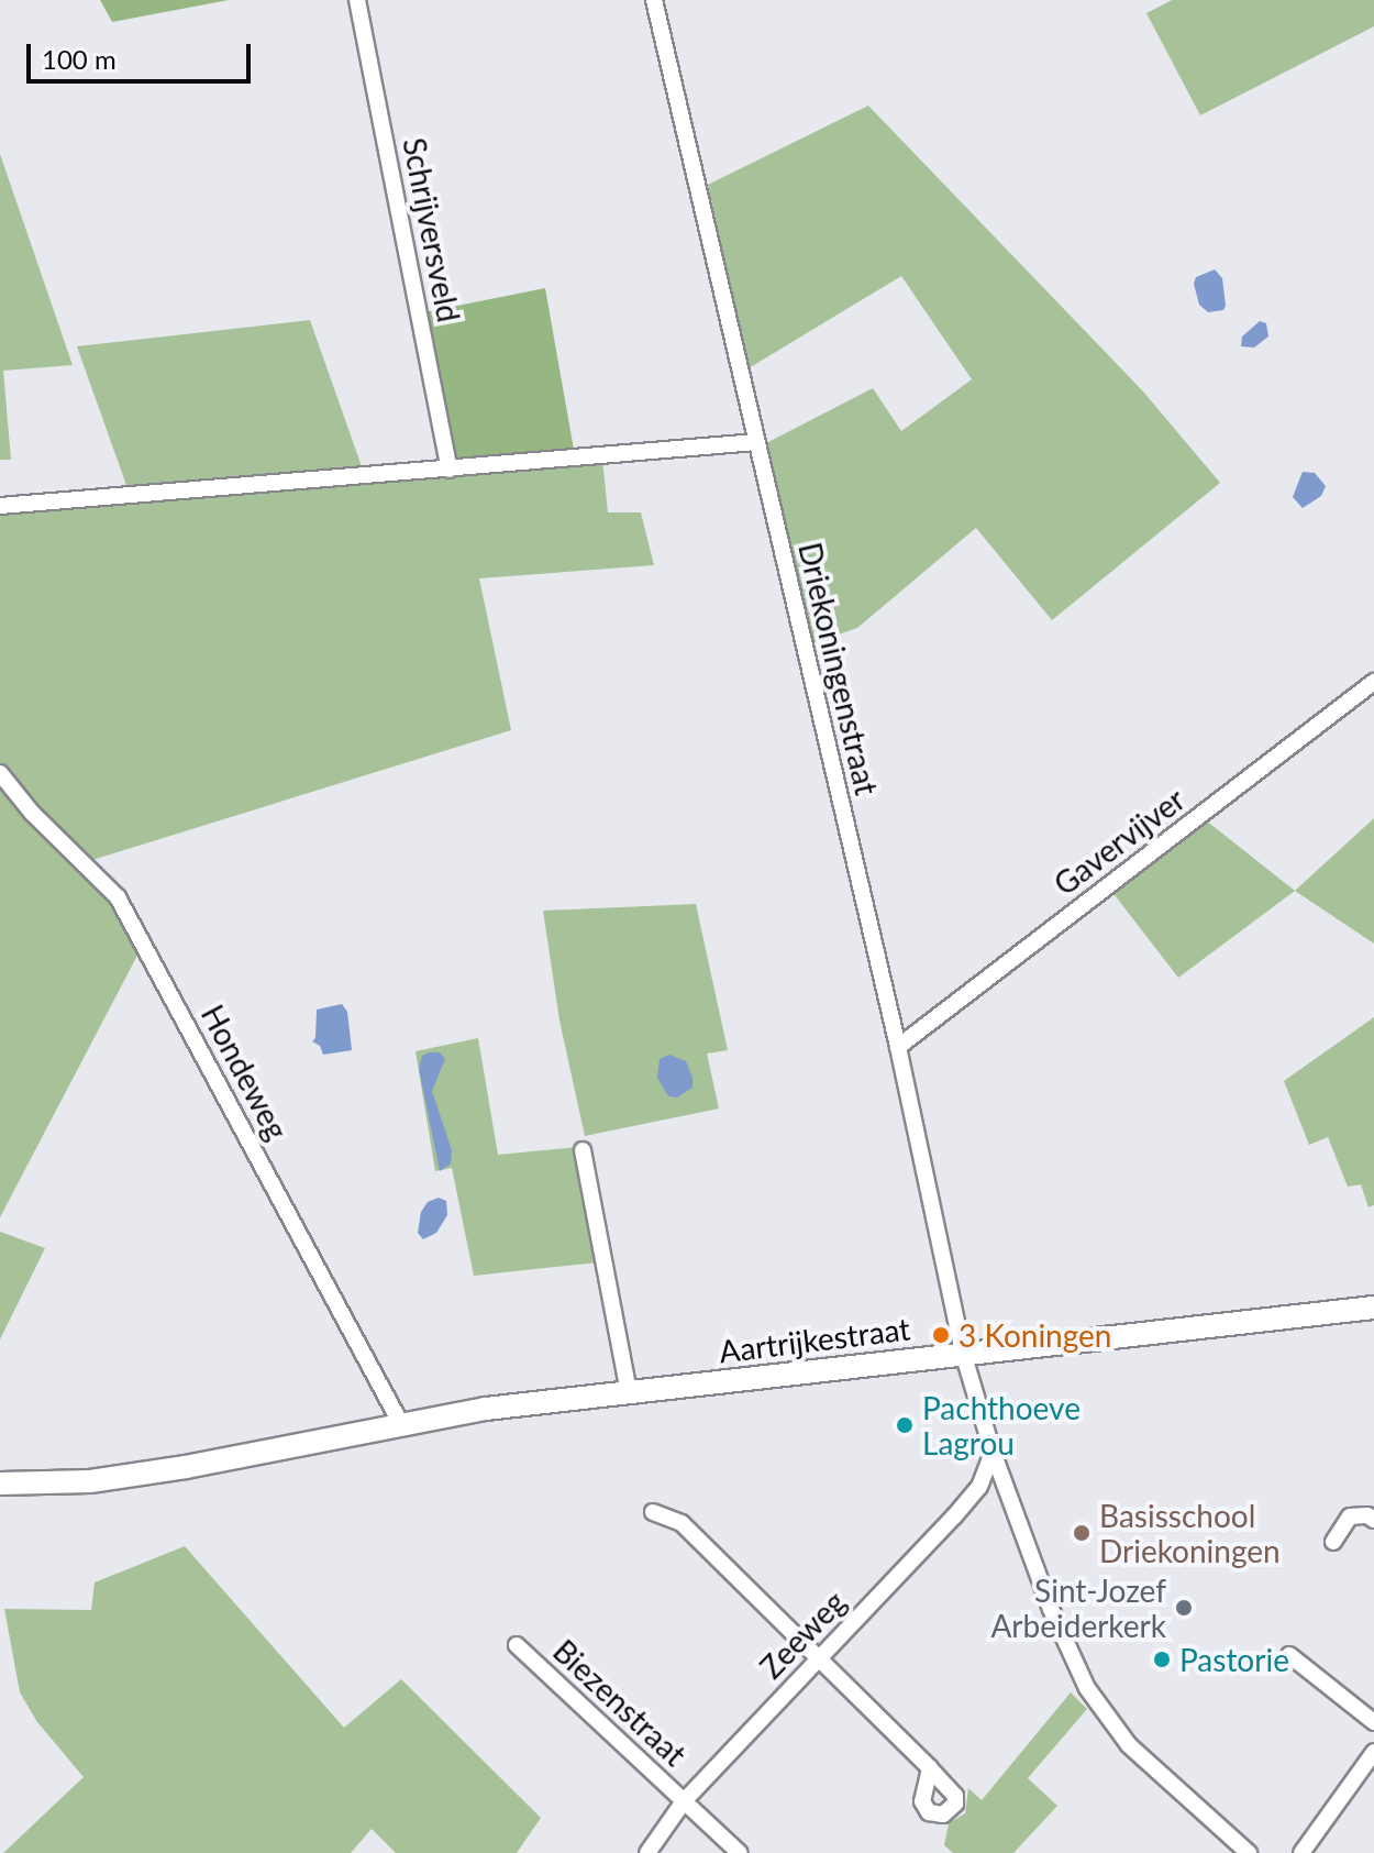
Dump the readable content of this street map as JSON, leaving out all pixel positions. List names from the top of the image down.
{
  "streets": {
    "street": [
      "Schrijversveld",
      "Driekoningenstraat",
      "Gavervijver",
      "Hondeweg",
      "Aartrijkestraat",
      "Zeeweg",
      "Biezenstraat"
    ]
  },
  "crossings": [
    ["Driekoningenstraat", "Gavervijver"],
    ["Driekoningenstraat", "Aartrijkestraat"],
    ["Driekoningenstraat", "Zeeweg"],
    ["Hondeweg", "Aartrijkestraat"],
    ["Zeeweg", "Biezenstraat"]
  ],
  "places": [
    "3 Koningen",
    "Pachthoeve Lagrou",
    "Basisschool Driekoningen",
    "Sint-Jozef Arbeiderkerk",
    "Pastorie"
  ],
  "scale_bar": "100 m"
}
